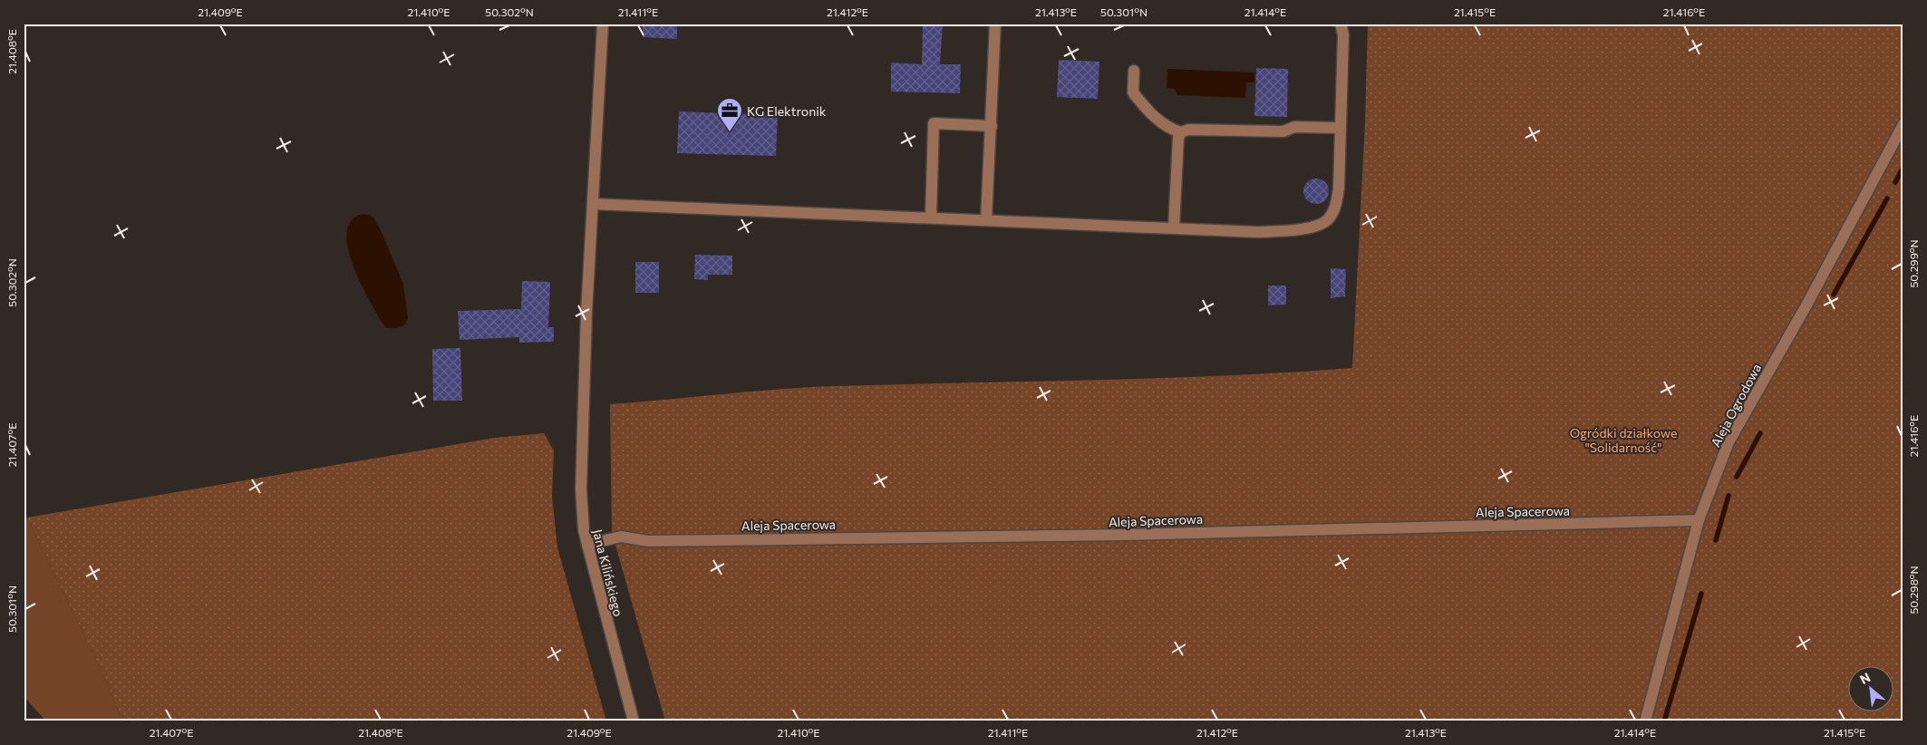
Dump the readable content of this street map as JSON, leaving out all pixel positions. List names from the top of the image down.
{
  "streets": {
    "street": ["Aleja Ogrodowa", "Aleja Spacerowa", "Jana Kilińskiego"]
  },
  "crossings": [
    ["Aleja Ogrodowa", "Aleja Spacerowa"],
    ["Aleja Spacerowa", "Jana Kilińskiego"]
  ],
  "parks": ["Ogródki działkowe \"Solidarność\""],
  "places": {
    "office": ["KG Elektronik"]
  },
  "north": "top left",
  "coordinates": [
    "21.409°E",
    "21.410°E",
    "50.302°N",
    "21.411°E",
    "21.412°E",
    "21.413°E",
    "50.301°N",
    "21.414°E",
    "21.415°E",
    "21.416°E",
    "21.408°E",
    "50.299°N",
    "21.407°E",
    "50.298°N"
  ]
}
